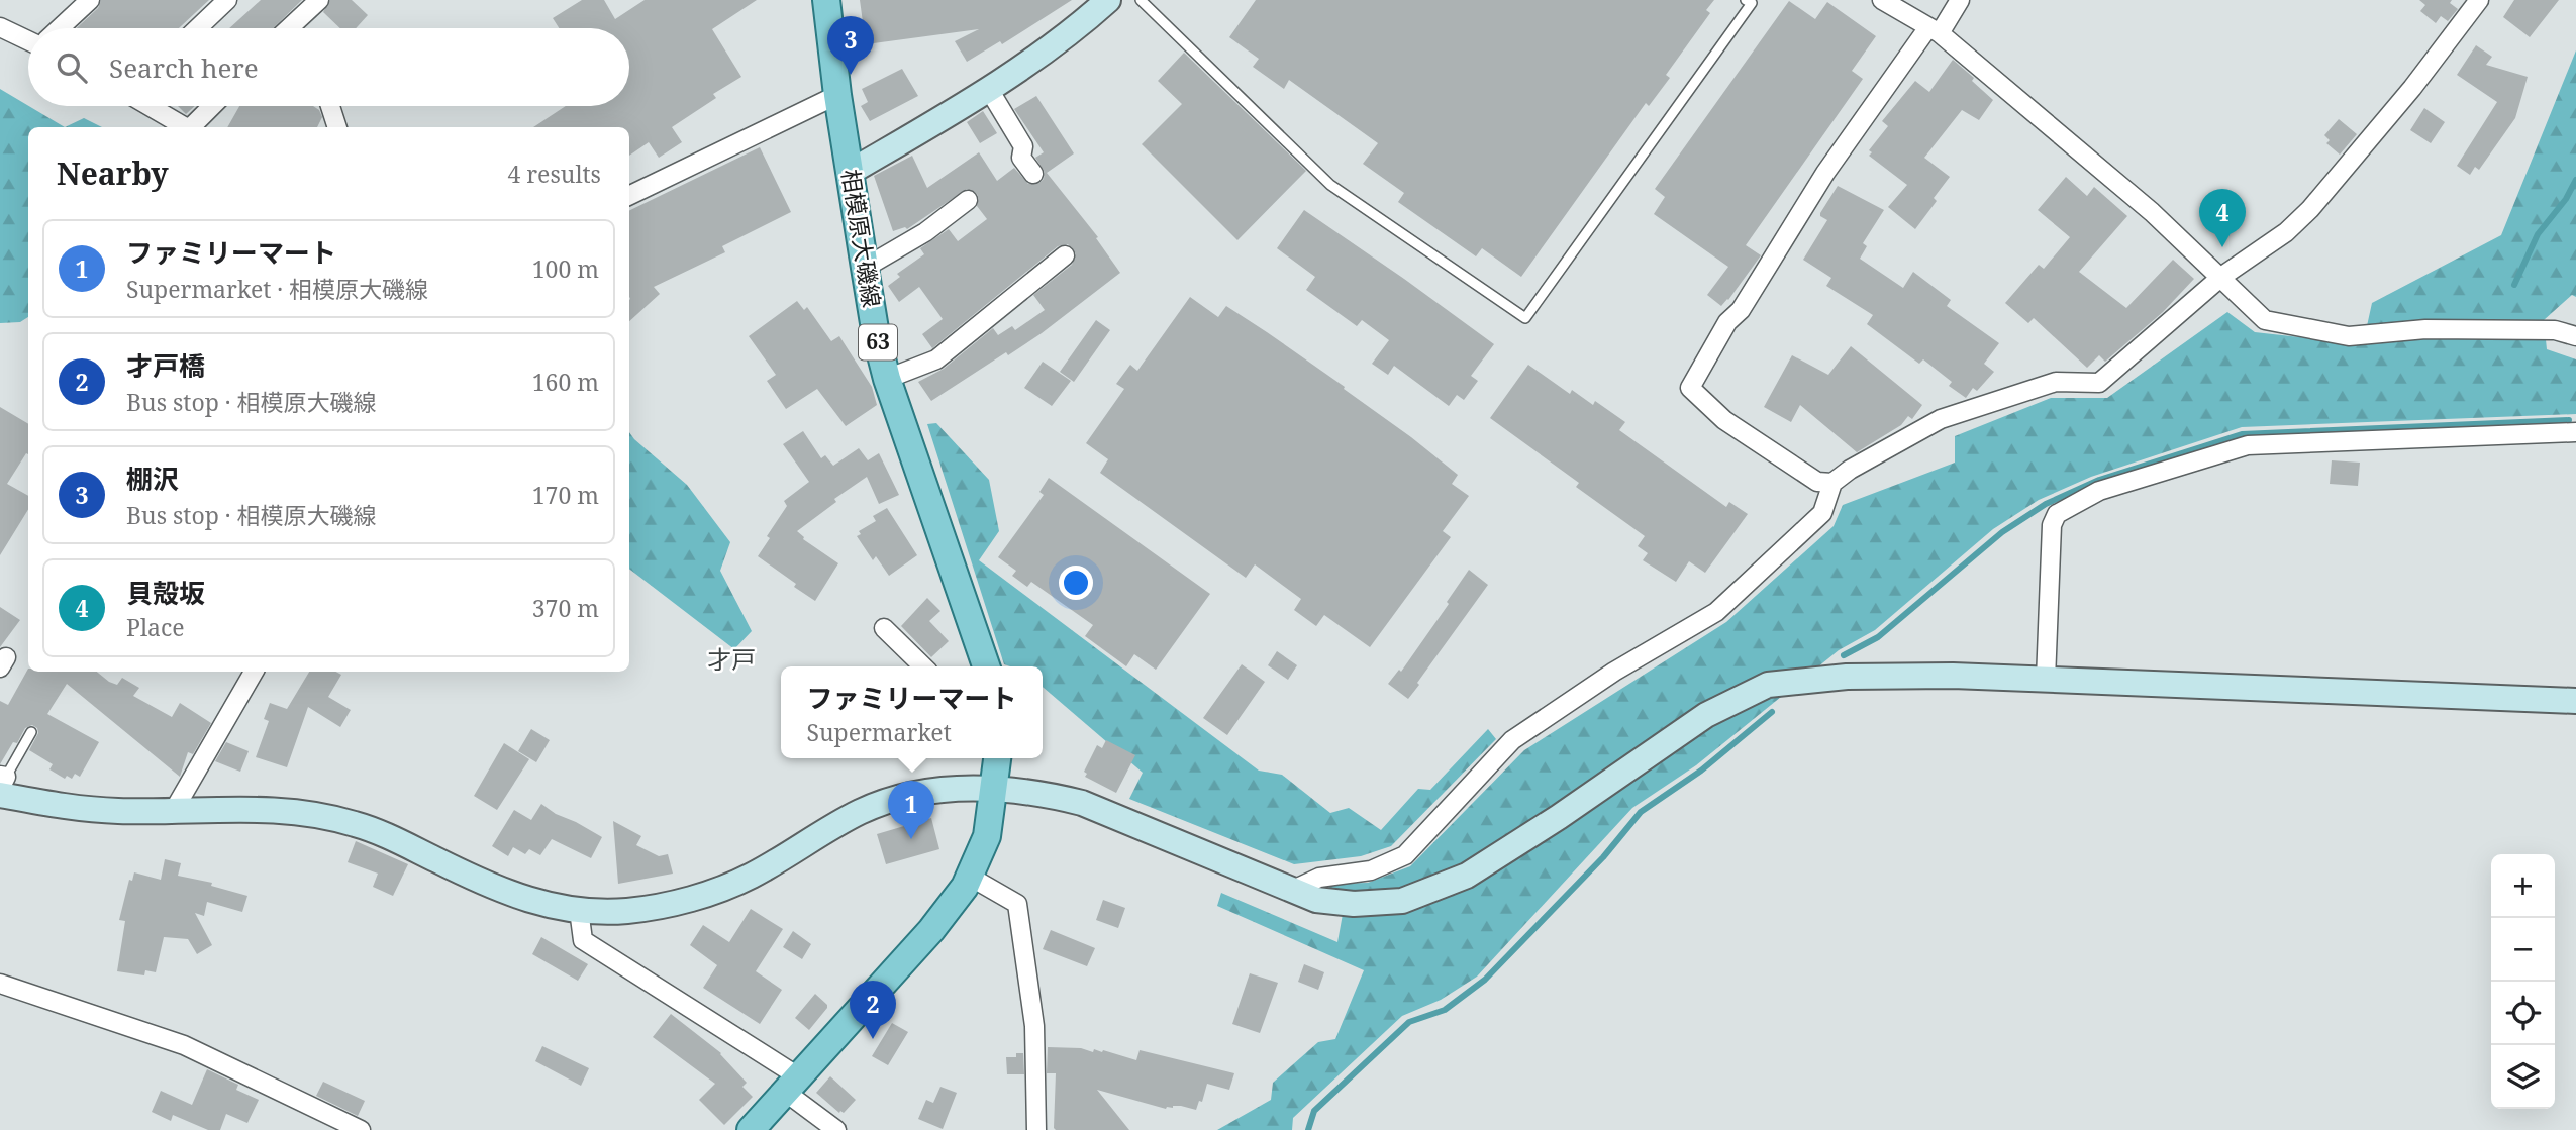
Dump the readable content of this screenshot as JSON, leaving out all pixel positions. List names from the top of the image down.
{
  "streets": {
    "main road": ["相模原大磯線", "63"]
  },
  "districts": ["才戸"],
  "page": {
    "pins": [
      "3",
      "4",
      "1",
      "2"
    ],
    "search": "Search here",
    "heading": ["Nearby", "4 results"],
    "list": [
      {
        "mark": "1",
        "name": "ファミリーマート",
        "note": "Supermarket · 相模原大磯線",
        "value": "100 m"
      },
      {
        "mark": "2",
        "name": "才戸橋",
        "note": "Bus stop · 相模原大磯線",
        "value": "160 m"
      },
      {
        "mark": "3",
        "name": "棚沢",
        "note": "Bus stop · 相模原大磯線",
        "value": "170 m"
      },
      {
        "mark": "4",
        "name": "貝殻坂",
        "note": "Place",
        "value": "370 m"
      }
    ],
    "popup": ["ファミリーマート", "Supermarket"],
    "map_buttons": ["+", "−"]
  }
}
